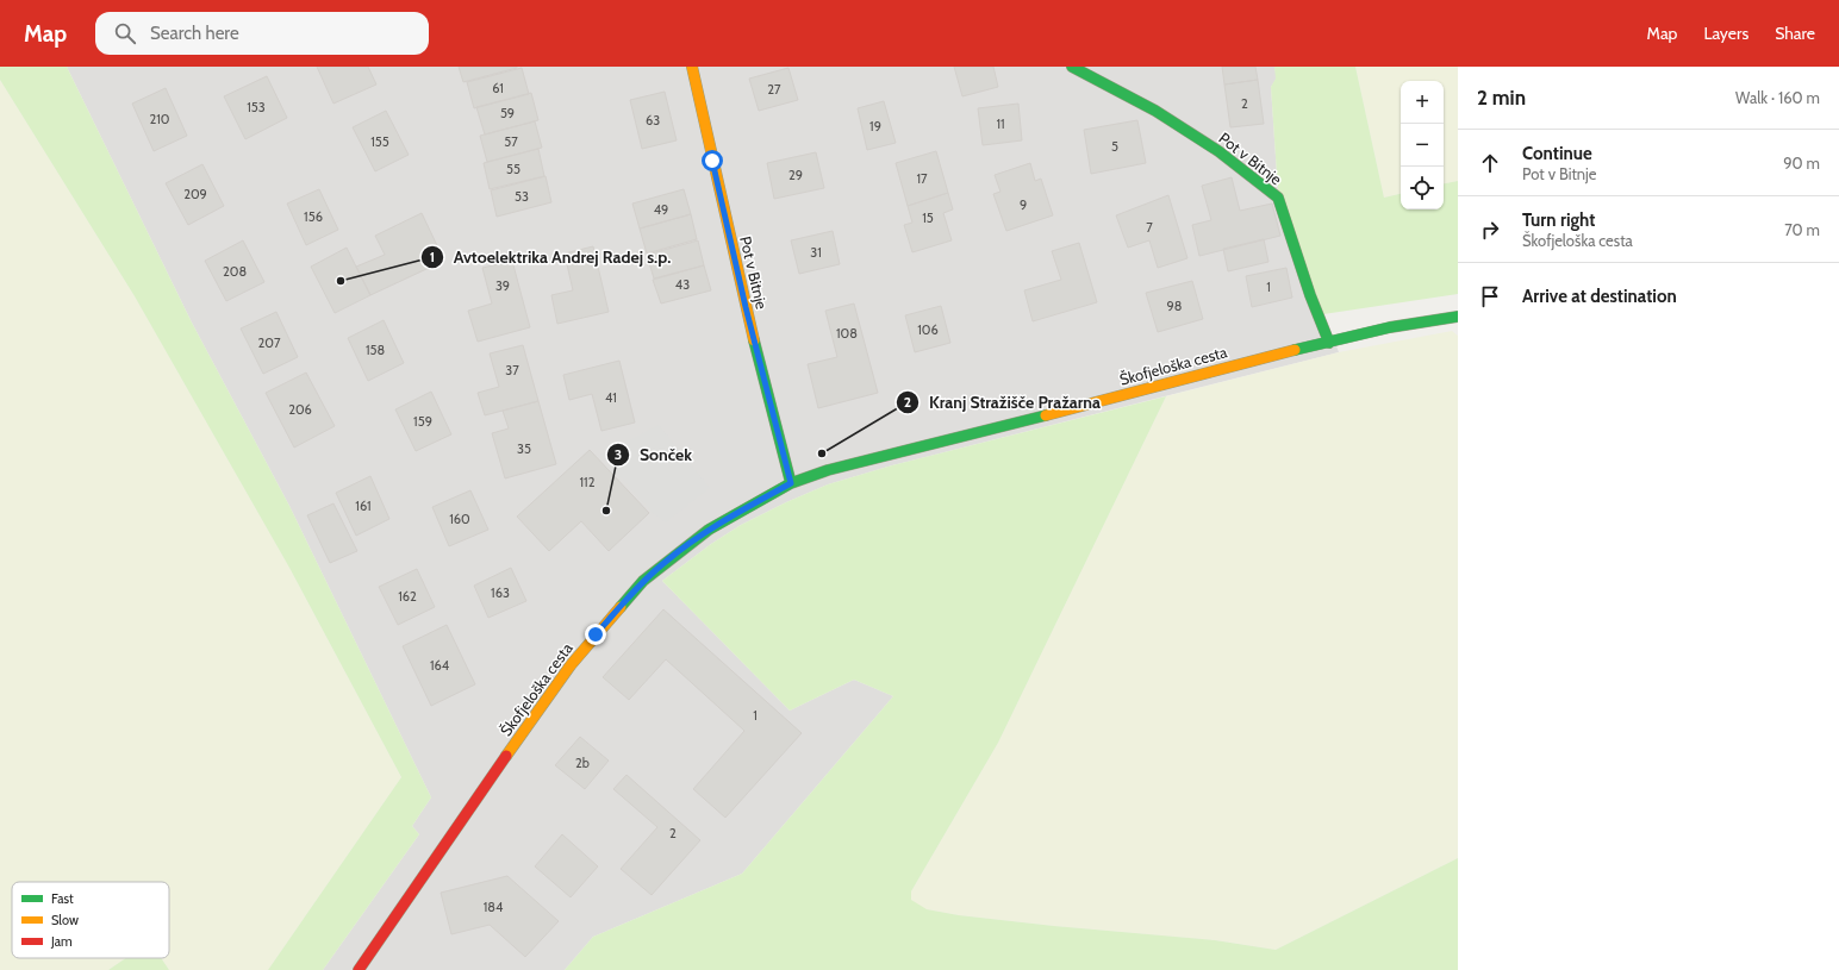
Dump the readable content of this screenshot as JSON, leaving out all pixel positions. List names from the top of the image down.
{
  "streets": {
    "street": ["Pot v Bitnje", "Škofjeloška cesta"]
  },
  "crossings": [
    ["Pot v Bitnje", "Škofjeloška cesta"]
  ],
  "places": ["Avtoelektrika Andrej Radej s.p.", "Kranj Stražišče Pražarna", "Sonček"],
  "house_numbers": [
    "61",
    "27",
    "2",
    "153",
    "59",
    "210",
    "63",
    "11",
    "19",
    "155",
    "57",
    "5",
    "55",
    "29",
    "17",
    "209",
    "53",
    "9",
    "49",
    "156",
    "15",
    "7",
    "31",
    "208",
    "43",
    "39",
    "1",
    "98",
    "106",
    "108",
    "207",
    "158",
    "37",
    "41",
    "206",
    "159",
    "35",
    "112",
    "161",
    "160",
    "163",
    "162",
    "164",
    "1",
    "2b",
    "2",
    "184"
  ],
  "legend": ["Fast", "Slow", "Jam"],
  "page": {
    "header": "Map",
    "search": "Search here",
    "nav": ["Map", "Layers", "Share"],
    "heading": ["2 min", "Walk · 160 m"],
    "map_buttons": ["+", "−"],
    "list": [
      ["Continue", "Pot v Bitnje", "90 m"],
      ["Turn right", "Škofjeloška cesta", "70 m"],
      "Arrive at destination"
    ]
  }
}
